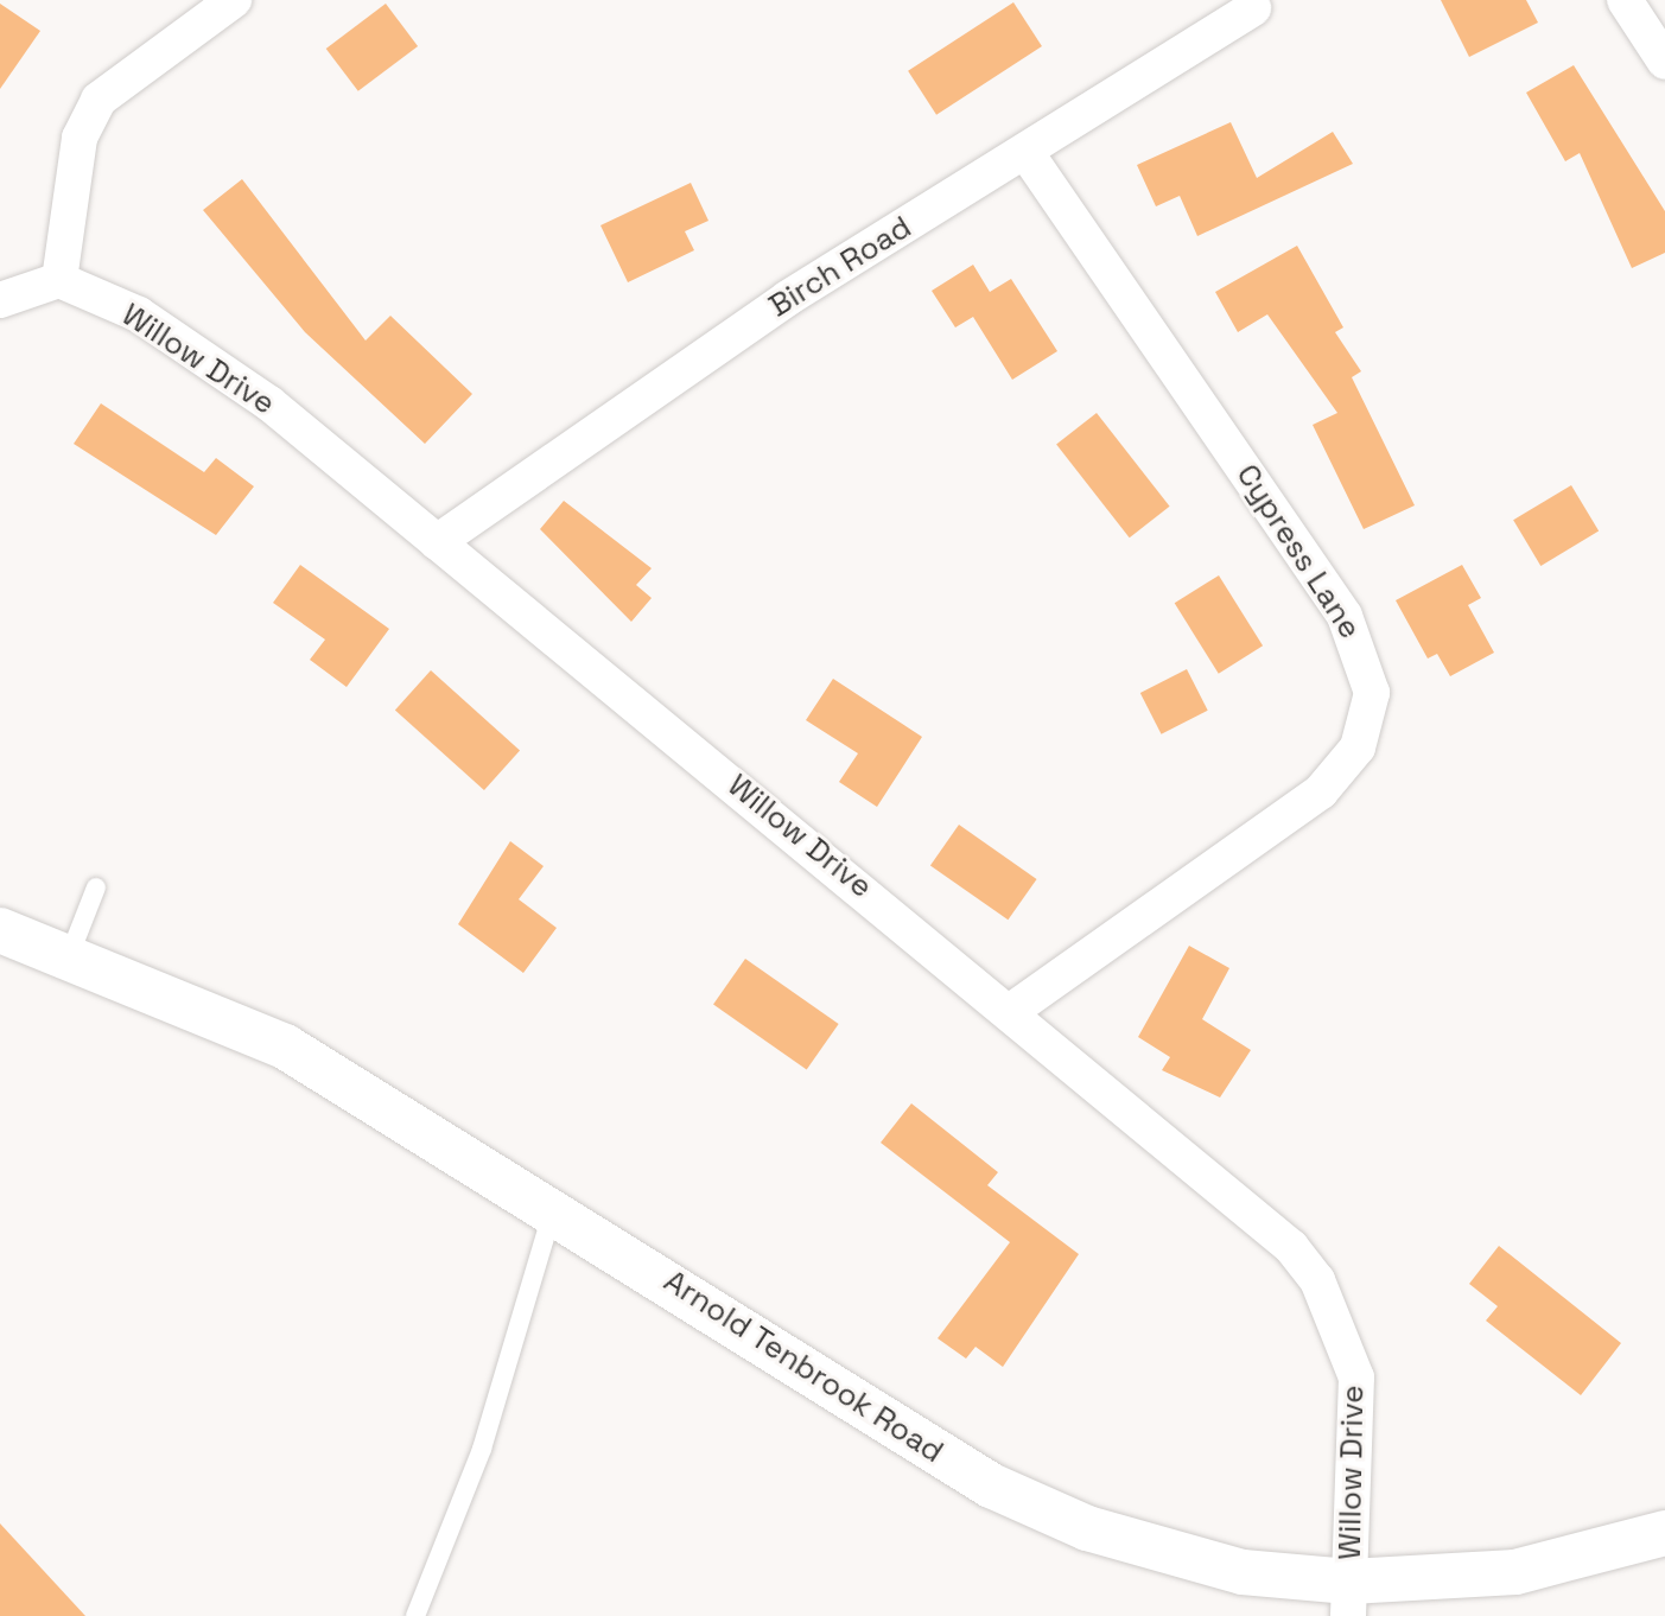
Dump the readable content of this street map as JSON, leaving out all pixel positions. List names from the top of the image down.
{
  "streets": {
    "street": [
      "Birch Road",
      "Willow Drive",
      "Cypress Lane",
      "Arnold Tenbrook Road"
    ]
  },
  "crossings": [
    ["Birch Road", "Willow Drive"],
    ["Birch Road", "Cypress Lane"],
    ["Willow Drive", "Cypress Lane"],
    ["Willow Drive", "Arnold Tenbrook Road"]
  ]
}
